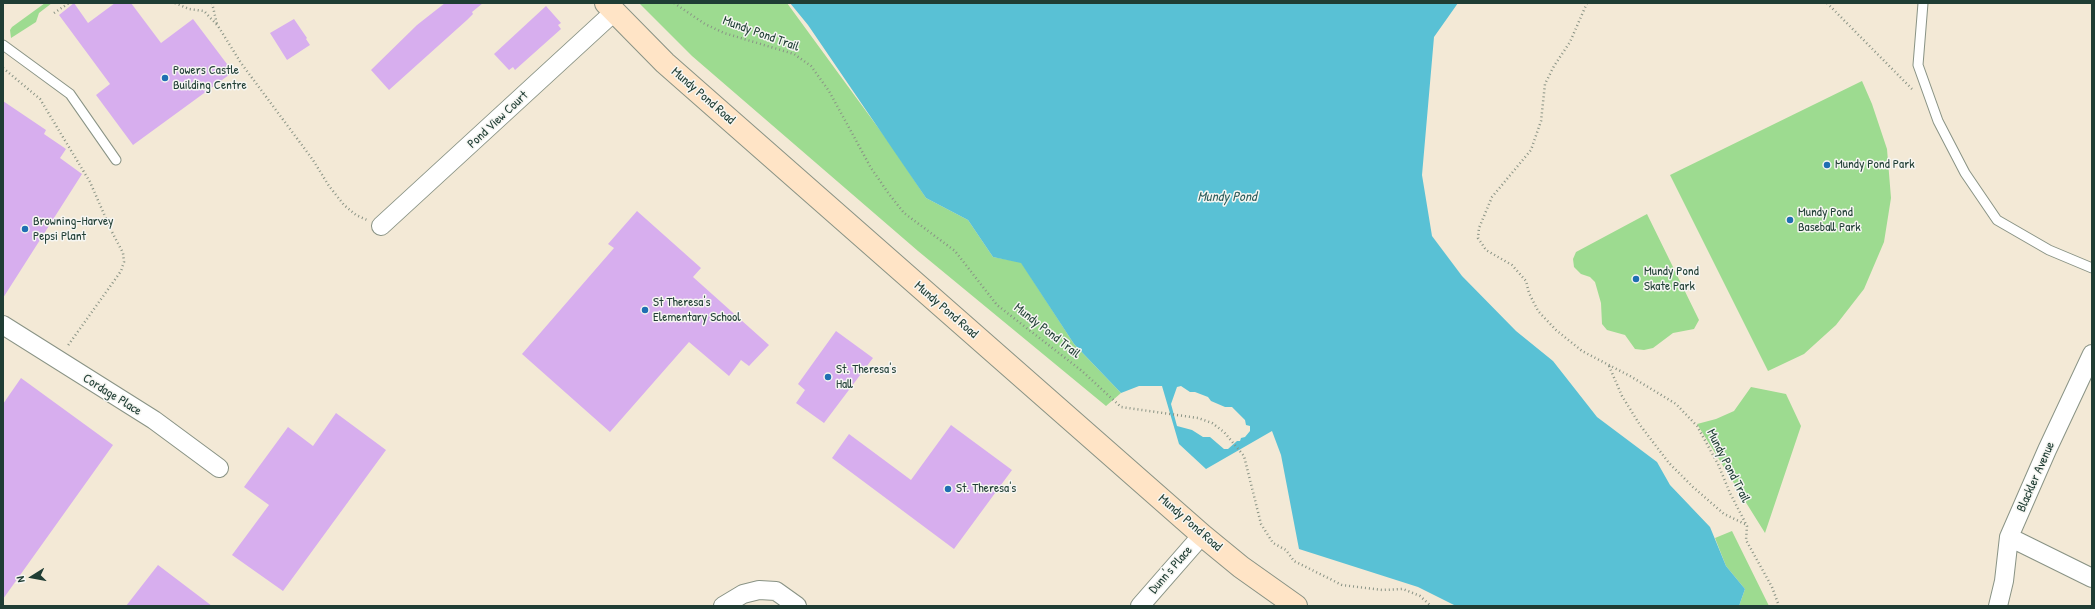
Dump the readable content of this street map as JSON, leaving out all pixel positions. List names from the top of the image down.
{
  "streets": {
    "street": [
      "Mundy Pond Road",
      "Pond View Court",
      "Cordage Place",
      "Blackler Avenue",
      "Dunn's Place"
    ],
    "path": ["Mundy Pond Trail"]
  },
  "crossings": [
    ["Mundy Pond Road", "Pond View Court"],
    ["Mundy Pond Road", "Dunn's Place"]
  ],
  "water": ["Mundy Pond"],
  "places": [
    "Powers Castle Building Centre",
    "Mundy Pond Park",
    "Mundy Pond Baseball Park",
    "Browning-Harvey Pepsi Plant",
    "Mundy Pond Skate Park",
    "St Theresa's Elementary School",
    "St. Theresa's Hall",
    "St. Theresa's"
  ],
  "north": "left"
}
